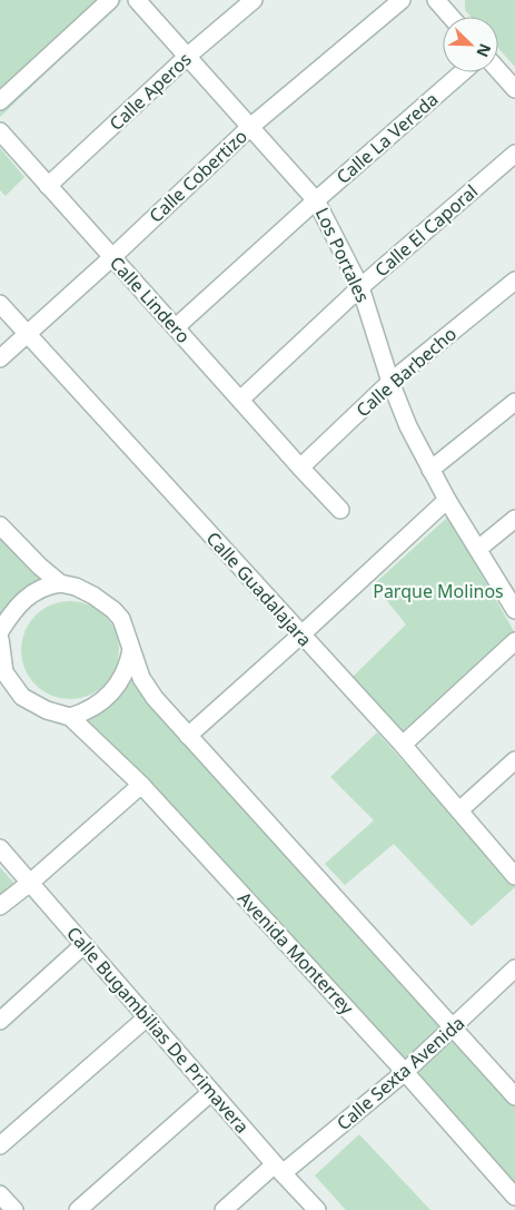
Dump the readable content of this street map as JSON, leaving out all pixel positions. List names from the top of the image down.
{
  "streets": {
    "street": [
      "Calle Aperos",
      "Calle La Vereda",
      "Calle Cobertizo",
      "Calle El Caporal",
      "Los Portales",
      "Calle Lindero",
      "Calle Barbecho",
      "Calle Guadalajara",
      "Avenida Monterrey",
      "Calle Bugambilias De Primavera",
      "Calle Sexta Avenida"
    ]
  },
  "crossings": [
    ["Calle Aperos", "Los Portales"],
    ["Calle Aperos", "Calle Lindero"],
    ["Calle La Vereda", "Los Portales"],
    ["Calle La Vereda", "Calle Lindero"],
    ["Calle Cobertizo", "Los Portales"],
    ["Calle Cobertizo", "Calle Lindero"],
    ["Calle Cobertizo", "Calle Guadalajara"],
    ["Calle El Caporal", "Los Portales"],
    ["Calle El Caporal", "Calle Lindero"],
    ["Los Portales", "Calle Barbecho"],
    ["Calle Lindero", "Calle Barbecho"],
    ["Avenida Monterrey", "Calle Sexta Avenida"],
    ["Calle Bugambilias De Primavera", "Calle Sexta Avenida"]
  ],
  "parks": ["Parque Molinos"],
  "north": "bottom right"
}
